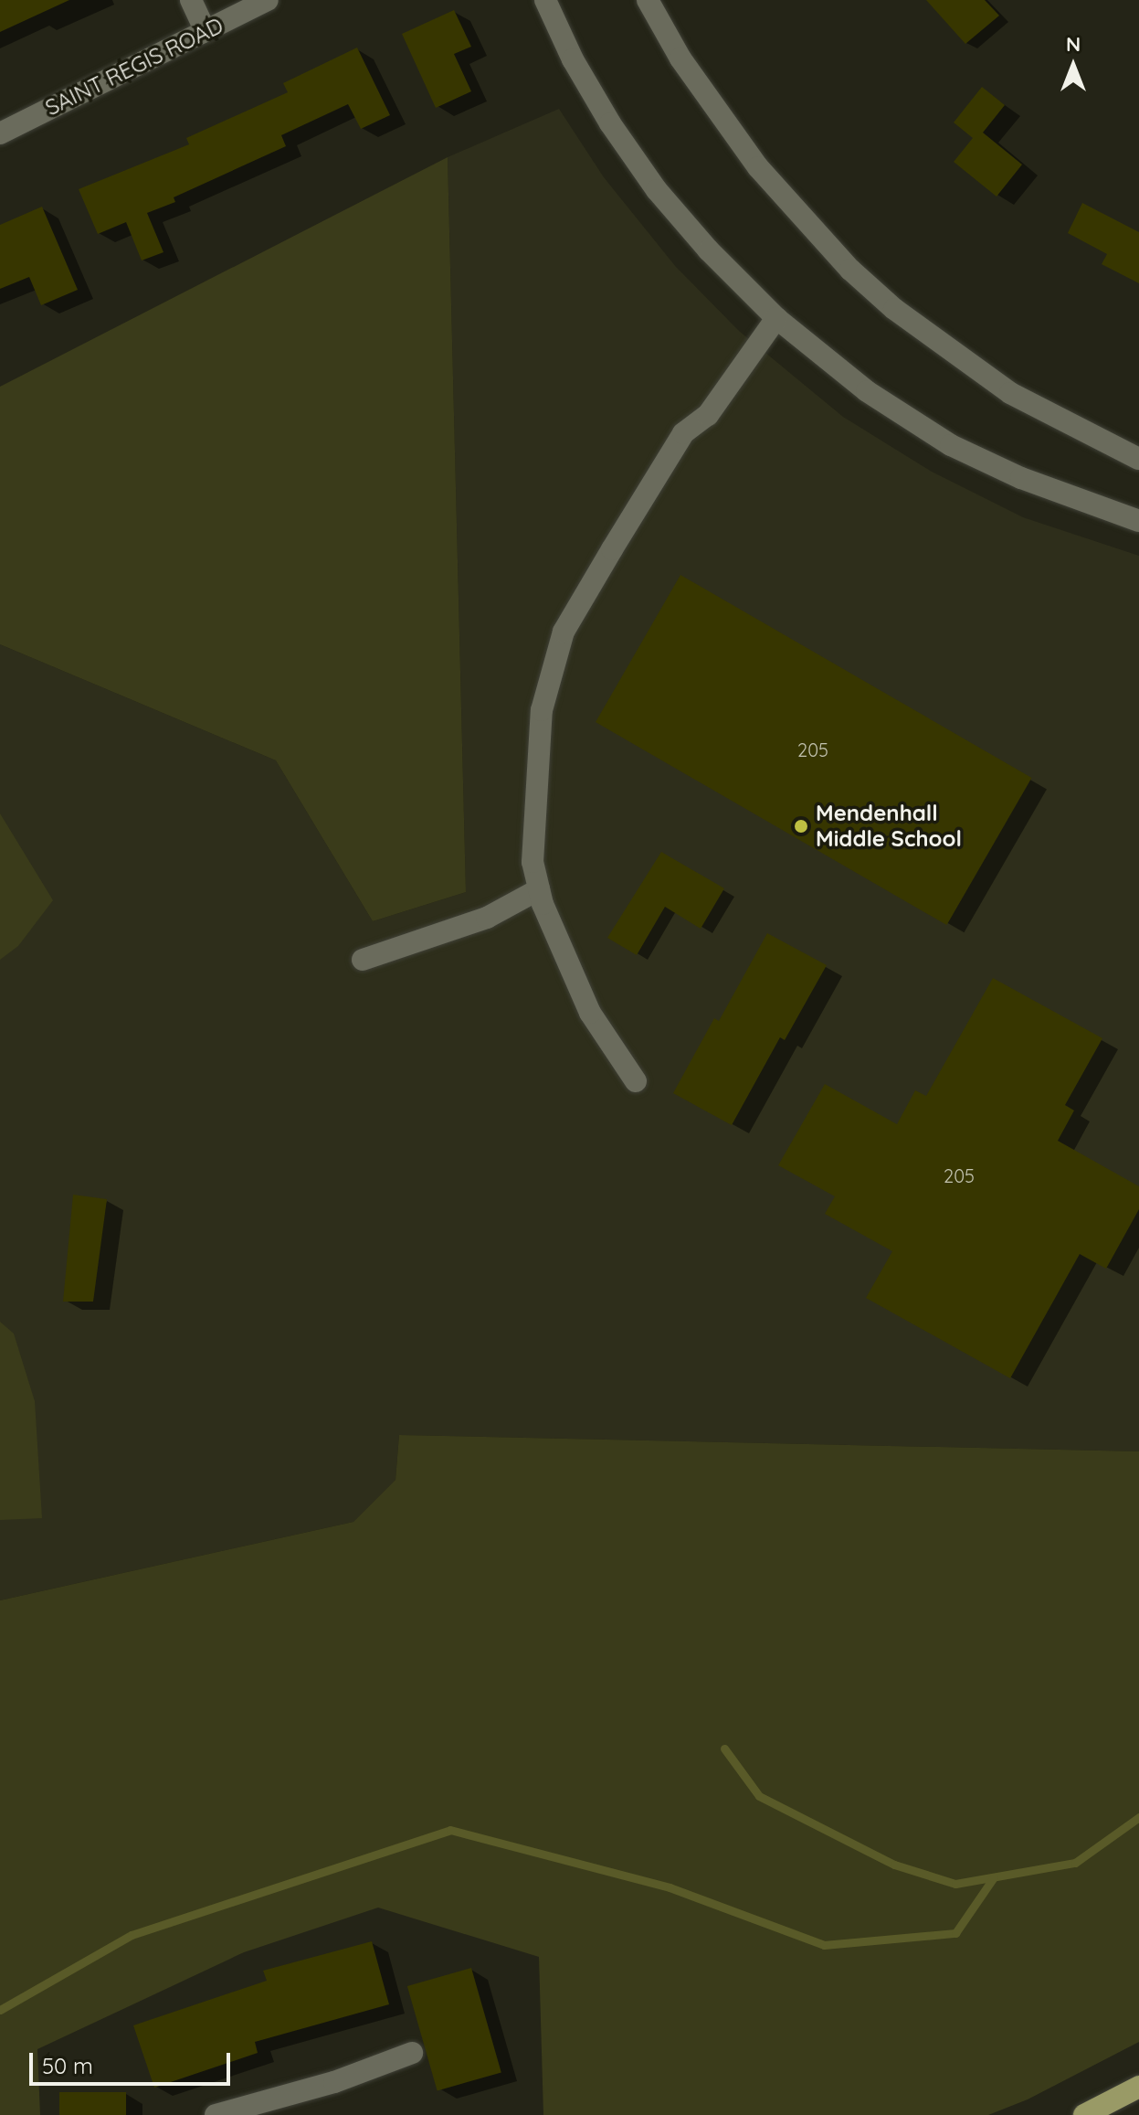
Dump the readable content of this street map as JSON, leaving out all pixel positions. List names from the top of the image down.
{
  "streets": {
    "street": ["SAINT REGIS ROAD"]
  },
  "places": ["Mendenhall Middle School"],
  "house_numbers": ["205", "205"],
  "scale_bar": "50 m",
  "north": "top"
}
